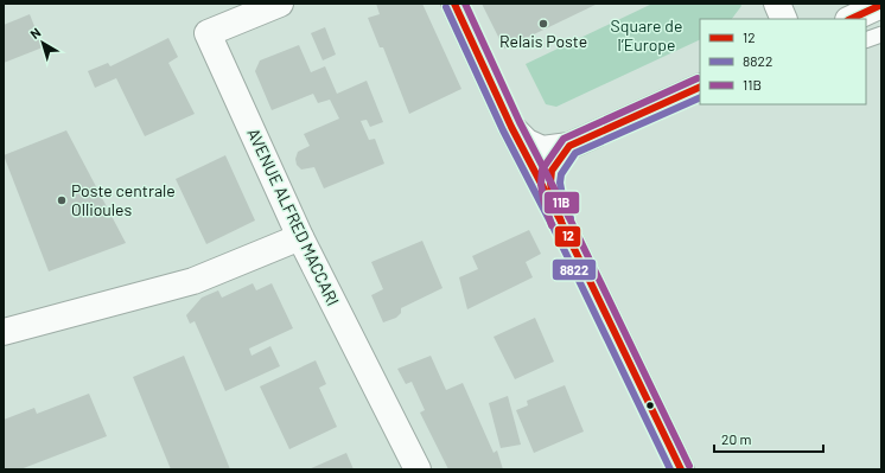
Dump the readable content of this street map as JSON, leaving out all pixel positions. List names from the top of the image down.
{
  "streets": {
    "street": ["AVENUE ALFRED MACCARI"]
  },
  "parks": ["Square de l’Europe"],
  "places": ["Relais Poste", "Poste centrale Ollioules"],
  "lines": ["transit line 12", "transit line 11B", "transit line 8822"],
  "legend": ["12", "8822", "11B"],
  "scale_bar": "20 m",
  "north": "top left"
}
